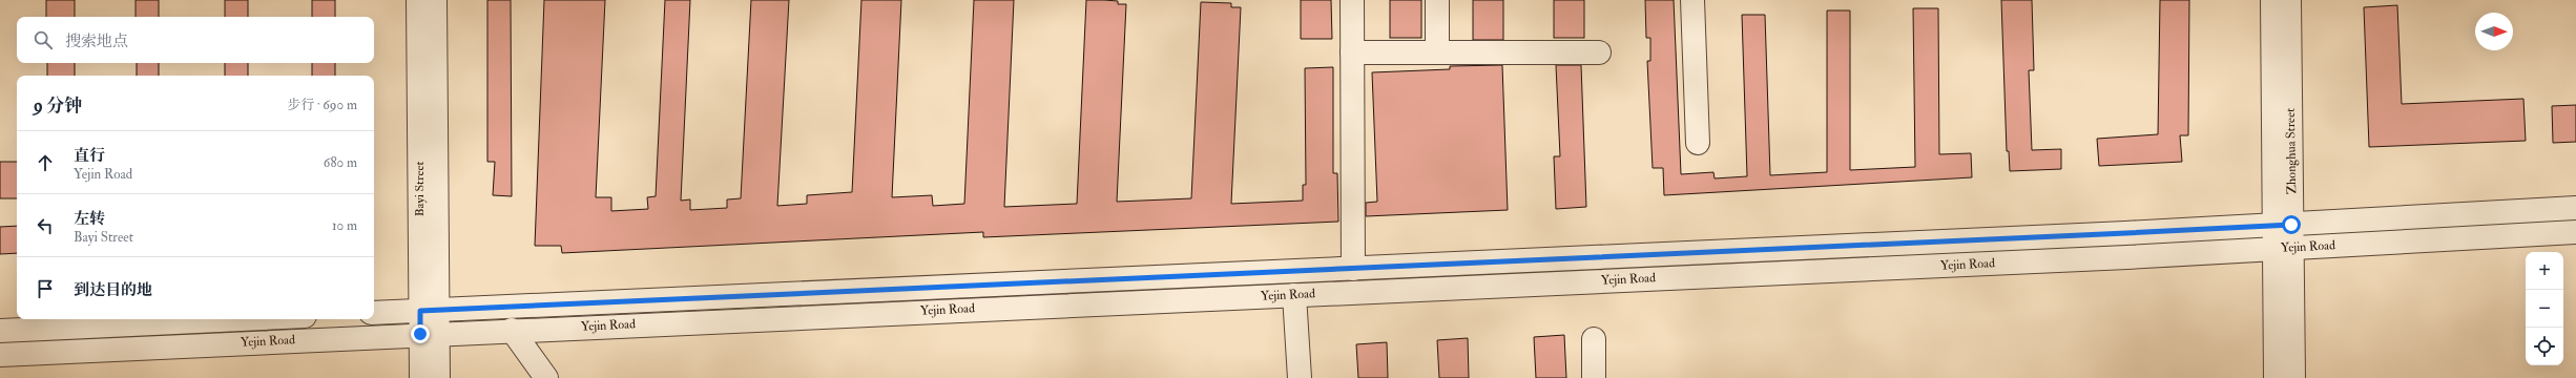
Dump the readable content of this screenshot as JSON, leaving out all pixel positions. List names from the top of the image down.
{
  "streets": {
    "street": ["Zhonghua Street", "Bayi Street", "Yejin Road"]
  },
  "crossings": [
    ["Zhonghua Street", "Yejin Road"],
    ["Bayi Street", "Yejin Road"]
  ],
  "north": "right",
  "page": {
    "search": "搜索地点",
    "heading": ["9 分钟", "步行 · 690 m"],
    "list": [
      ["直行", "Yejin Road", "680 m"],
      ["左转", "Bayi Street", "10 m"],
      "到达目的地"
    ],
    "map_buttons": ["+", "−"]
  }
}
